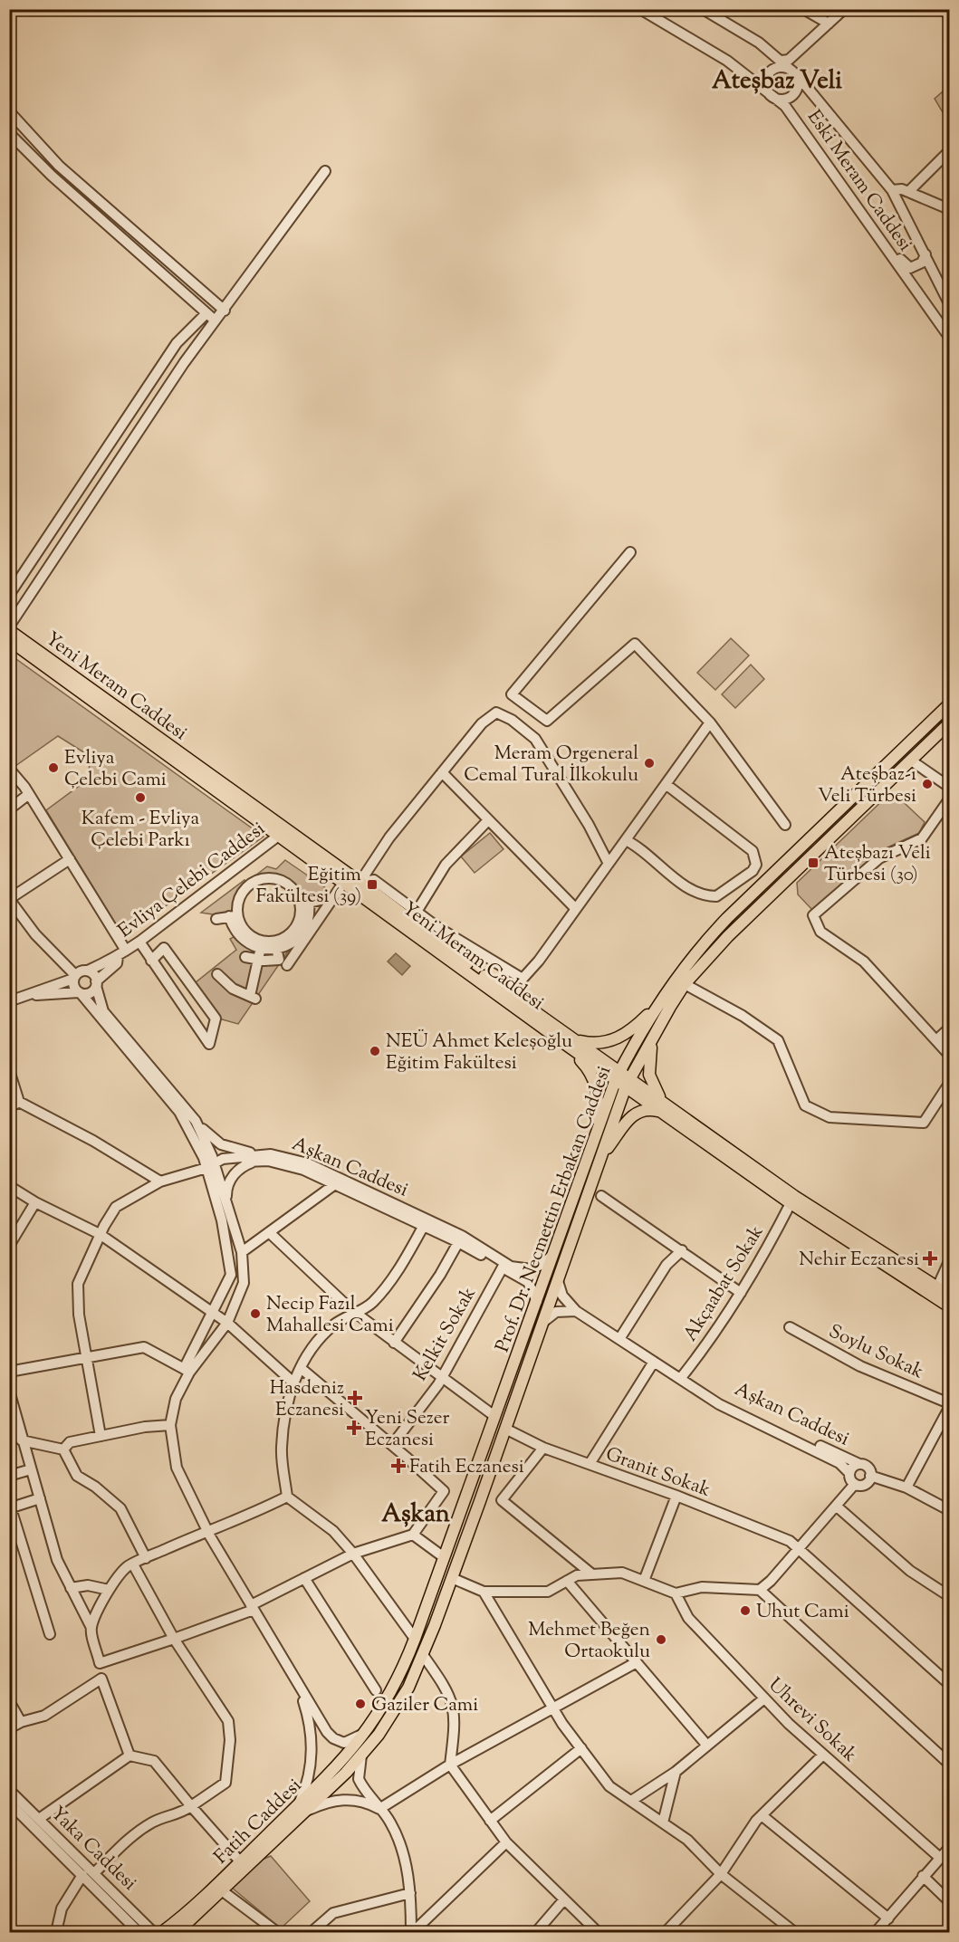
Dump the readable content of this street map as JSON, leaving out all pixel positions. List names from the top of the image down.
{
  "streets": {
    "main road": ["Yeni Meram Caddesi", "Prof. Dr. Necmettin Erbakan Caddesi", "Fatih Caddesi"],
    "street": [
      "Eski Meram Caddesi",
      "Evliya Çelebi Caddesi",
      "Aşkan Caddesi",
      "Akçaabat Sokak",
      "Kelkit Sokak",
      "Soylu Sokak",
      "Granit Sokak",
      "Uhrevi Sokak",
      "Yaka Caddesi"
    ]
  },
  "crossings": [
    ["Yeni Meram Caddesi", "Evliya Çelebi Caddesi"],
    ["Yeni Meram Caddesi", "Prof. Dr. Necmettin Erbakan Caddesi"],
    ["Yeni Meram Caddesi", "Akçaabat Sokak"],
    ["Aşkan Caddesi", "Prof. Dr. Necmettin Erbakan Caddesi"],
    ["Aşkan Caddesi", "Akçaabat Sokak"],
    ["Aşkan Caddesi", "Kelkit Sokak"],
    ["Prof. Dr. Necmettin Erbakan Caddesi", "Granit Sokak"],
    ["Prof. Dr. Necmettin Erbakan Caddesi", "Fatih Caddesi"]
  ],
  "districts": ["Ateşbaz Veli", "Aşkan"],
  "places": {
    "other": [
      "Meram Orgeneral Cemal Tural İlkokulu",
      "Evliya Çelebi Cami",
      "Ateşbaz-ı Veli Türbesi",
      "Kafem - Evliya Çelebi Parkı",
      "NEÜ Ahmet Keleşoğlu Eğitim Fakültesi",
      "Necip Fazıl Mahallesi Cami",
      "Uhut Cami",
      "Mehmet Beğen Ortaokulu",
      "Gaziler Cami"
    ],
    "transit": ["Ateşbazı Veli Türbesi (30)", "Eğitim Fakültesi (39)"],
    "health": [
      "Nehir Eczanesi",
      "Hasdeniz Eczanesi",
      "Yeni Sezer Eczanesi",
      "Fatih Eczanesi"
    ]
  }
}
